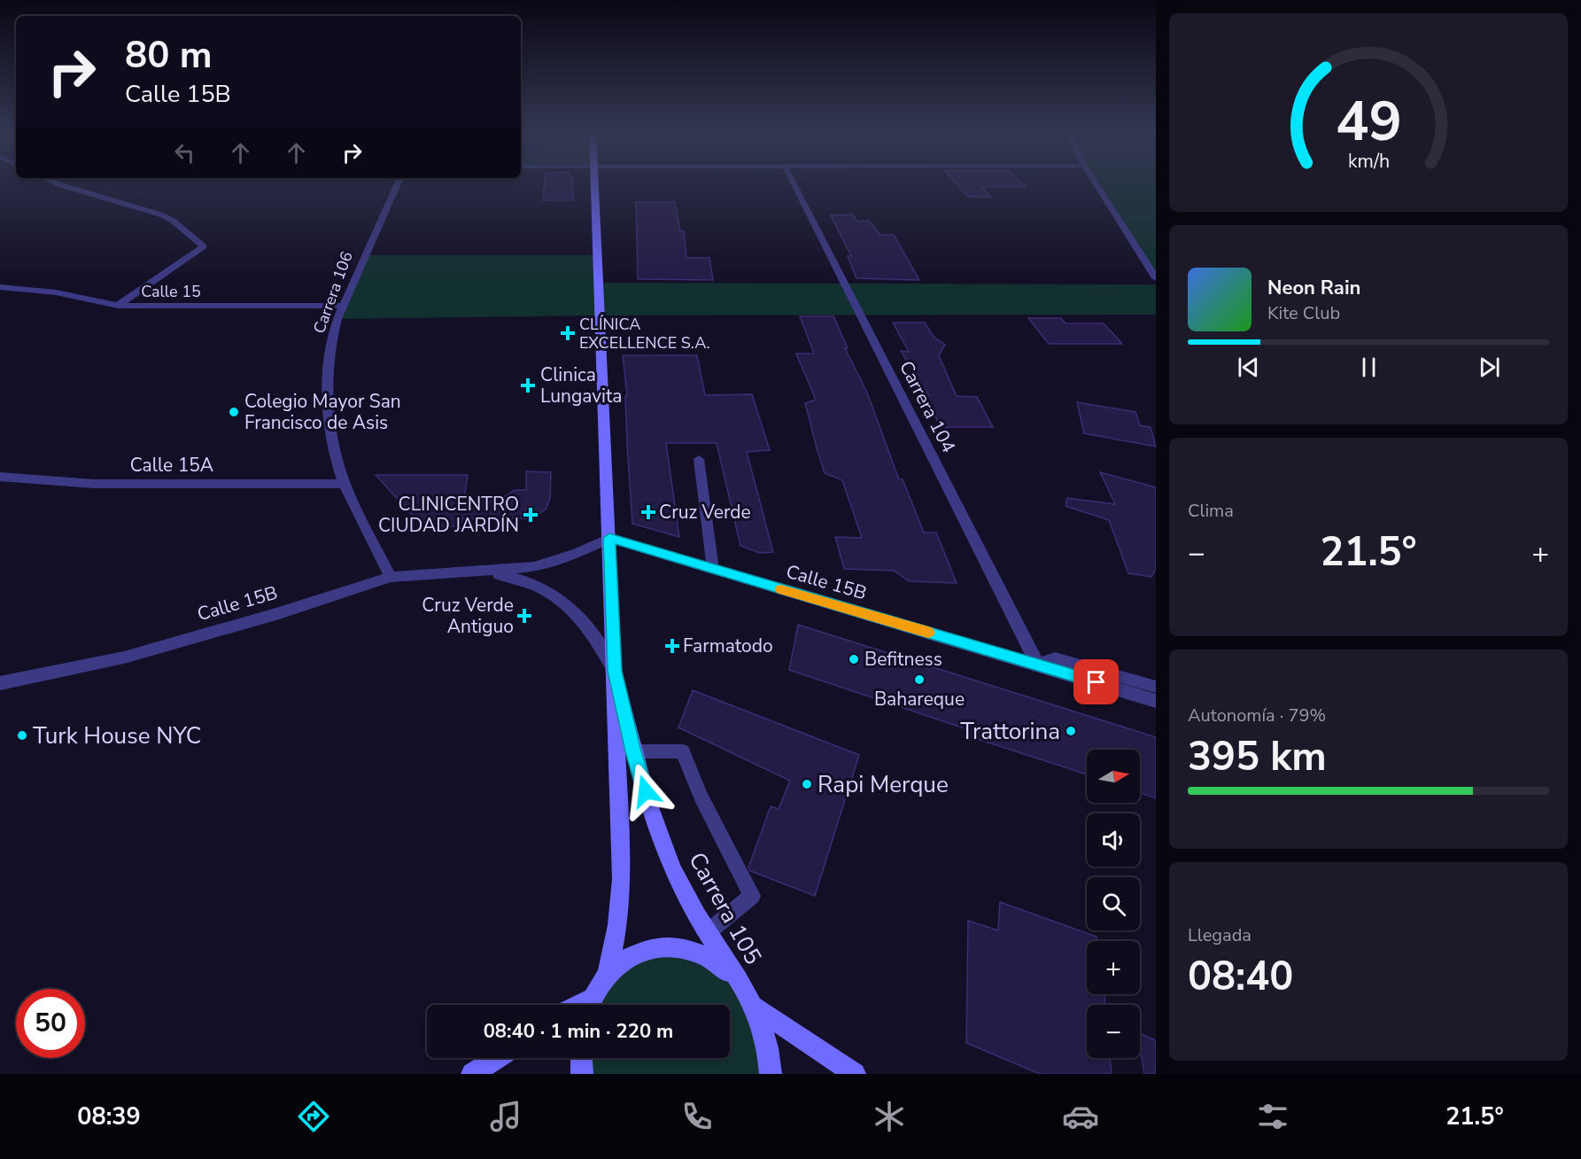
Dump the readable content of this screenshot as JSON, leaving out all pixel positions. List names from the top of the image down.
{
  "streets": {
    "main road": ["Carrera 105"],
    "street": [
      "Calle 15",
      "Carrera 106",
      "Carrera 104",
      "Calle 15A",
      "Calle 15B"
    ]
  },
  "crossings": [
    ["Calle 15", "Carrera 106"],
    ["Carrera 106", "Calle 15A"],
    ["Carrera 106", "Calle 15B"],
    ["Carrera 104", "Calle 15B"],
    ["Calle 15B", "Carrera 105"]
  ],
  "places": {
    "health": [
      "CLÍNICA EXCELLENCE S.A.",
      "Clinica Lungavita",
      "Cruz Verde",
      "CLINICENTRO CIUDAD JARDÍN",
      "Cruz Verde Antiguo",
      "Farmatodo"
    ],
    "other": [
      "Colegio Mayor San Francisco de Asis",
      "Befitness",
      "Bahareque",
      "Trattorina",
      "Turk House NYC",
      "Rapi Merque"
    ]
  },
  "north": "right",
  "page": {
    "turn": ["80 m", "Calle 15B"],
    "song": ["Neon Rain", "Kite Club"],
    "tile": [
      "Clima",
      ["Autonomía · 79%", "395 km"],
      ["Llegada", "08:40"]
    ],
    "heat": ["−", "21.5°", "+"],
    "map_buttons": ["+", "−"],
    "limit": "50",
    "trip": "08:40 · 1 min · 220 m",
    "tabs": ["08:39", "21.5°"],
    "gauge": ["49", "km/h"]
  }
}
